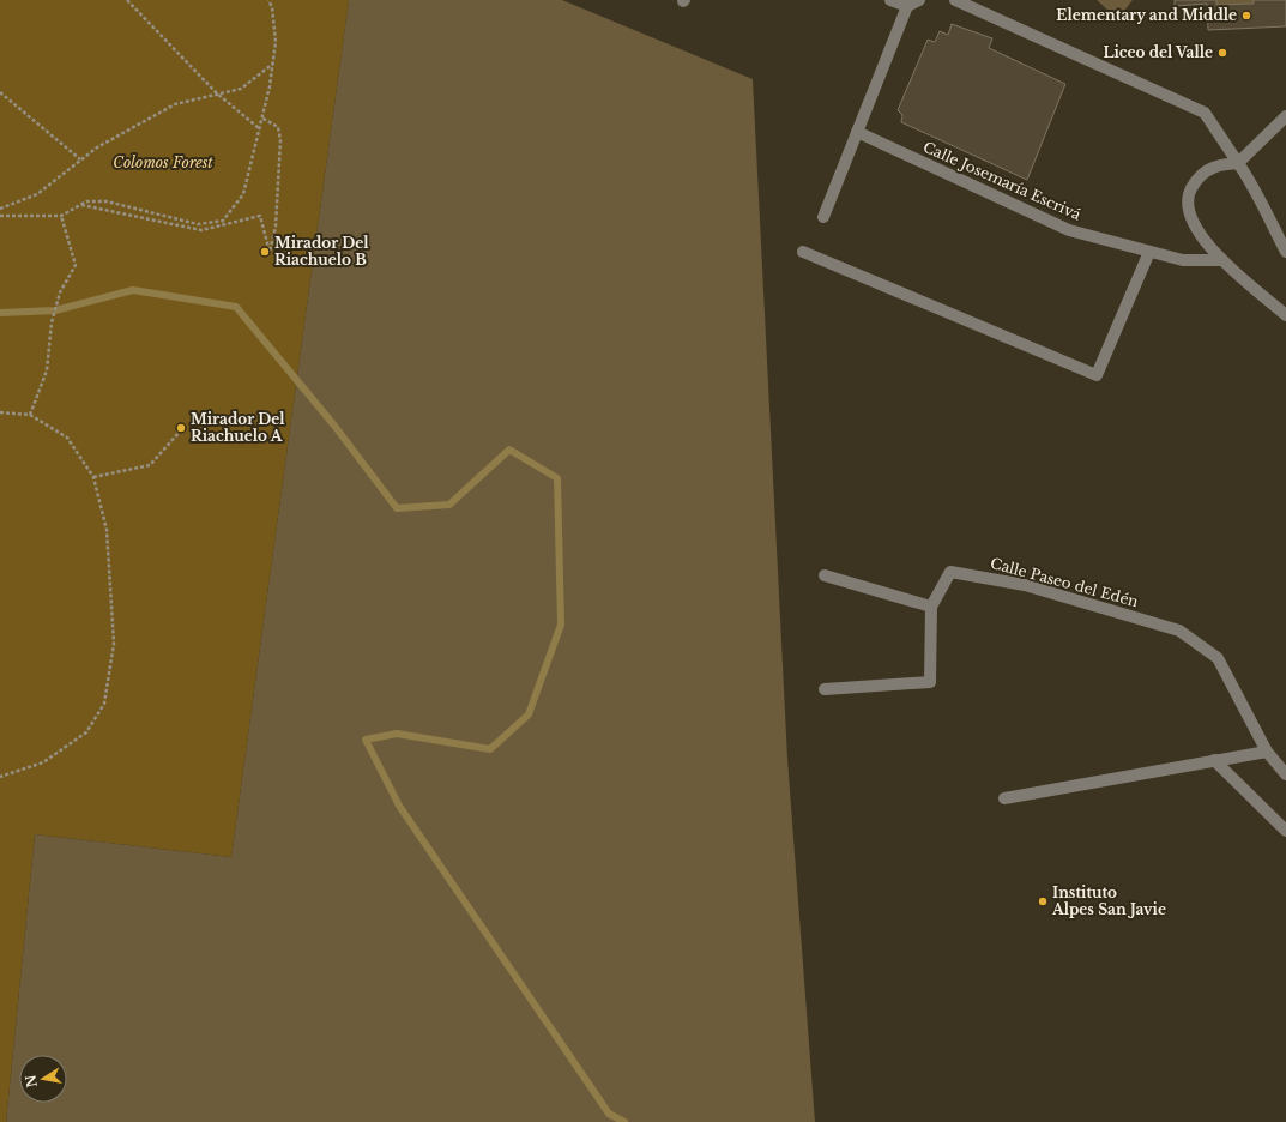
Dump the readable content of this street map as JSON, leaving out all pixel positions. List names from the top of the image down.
{
  "streets": {
    "street": ["Calle Josemaría Escrivá", "Calle Paseo del Edén"]
  },
  "parks": ["Colomos Forest"],
  "places": [
    "Elementary and Middle",
    "Liceo del Valle",
    "Mirador Del Riachuelo B",
    "Mirador Del Riachuelo A",
    "Instituto Alpes San Javie"
  ],
  "north": "left"
}
